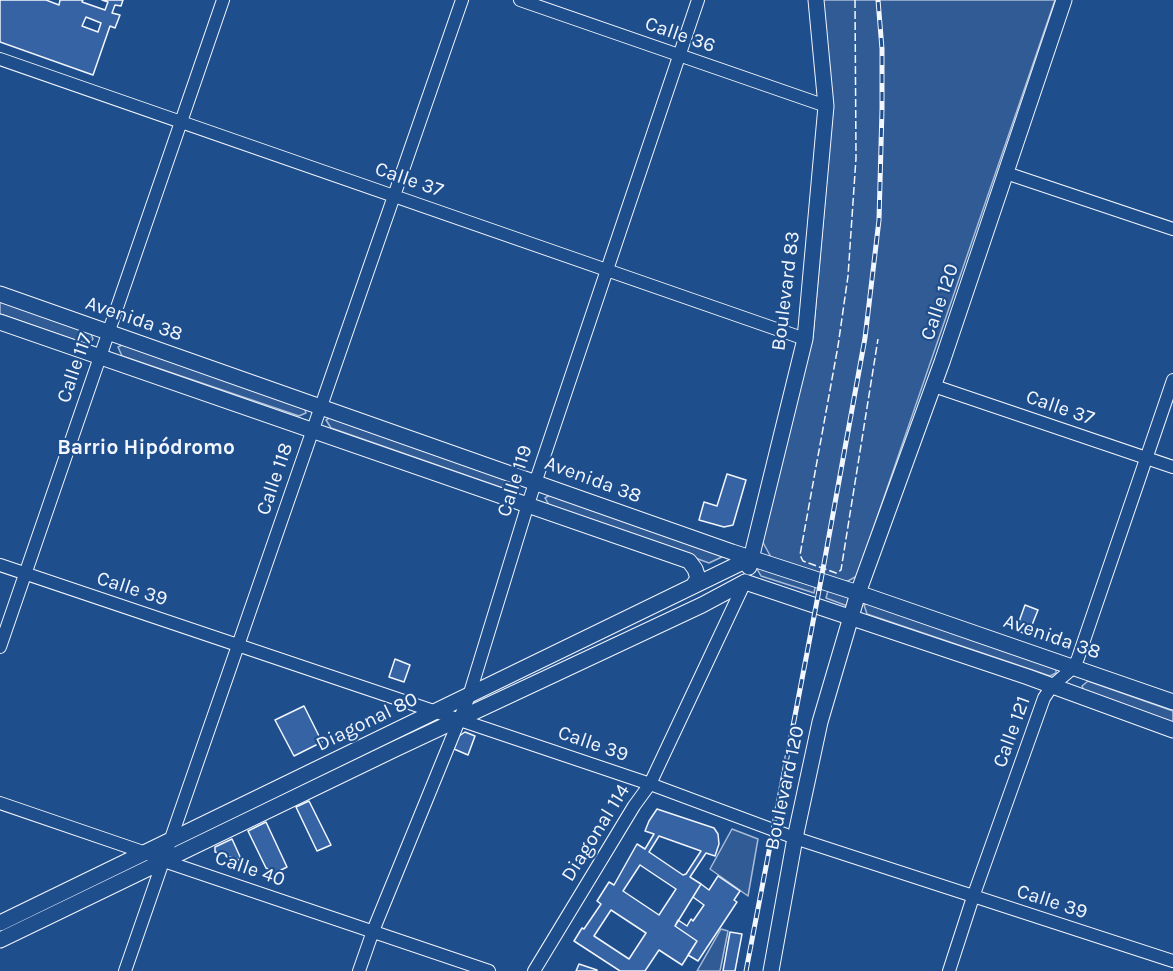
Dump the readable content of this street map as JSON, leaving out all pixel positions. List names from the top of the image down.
{
  "streets": {
    "main road": [
      "Boulevard 83",
      "Calle 120",
      "Avenida 38",
      "Diagonal 80",
      "Boulevard 120"
    ],
    "street": [
      "Calle 36",
      "Calle 37",
      "Calle 117",
      "Calle 118",
      "Calle 119",
      "Calle 39",
      "Calle 121",
      "Diagonal 114",
      "Calle 40"
    ]
  },
  "crossings": [
    ["Calle 36", "Boulevard 83"],
    ["Calle 36", "Calle 119"],
    ["Calle 37", "Boulevard 83"],
    ["Calle 37", "Calle 120"],
    ["Calle 37", "Calle 117"],
    ["Calle 37", "Calle 118"],
    ["Calle 37", "Calle 119"],
    ["Calle 37", "Calle 121"],
    ["Boulevard 83", "Avenida 38"],
    ["Boulevard 83", "Diagonal 80"],
    ["Boulevard 83", "Diagonal 114"],
    ["Calle 120", "Avenida 38"],
    ["Calle 120", "Boulevard 120"],
    ["Avenida 38", "Calle 117"],
    ["Avenida 38", "Calle 118"],
    ["Avenida 38", "Calle 119"],
    ["Avenida 38", "Diagonal 80"],
    ["Avenida 38", "Calle 121"],
    ["Calle 117", "Calle 39"],
    ["Calle 118", "Calle 39"],
    ["Calle 118", "Diagonal 80"],
    ["Calle 118", "Calle 40"],
    ["Calle 119", "Calle 39"],
    ["Calle 119", "Diagonal 80"],
    ["Calle 119", "Calle 40"],
    ["Calle 39", "Diagonal 80"],
    ["Calle 39", "Calle 121"],
    ["Calle 39", "Boulevard 120"],
    ["Calle 39", "Diagonal 114"],
    ["Diagonal 80", "Diagonal 114"],
    ["Diagonal 80", "Calle 40"]
  ],
  "districts": ["Barrio Hipódromo"]
}
